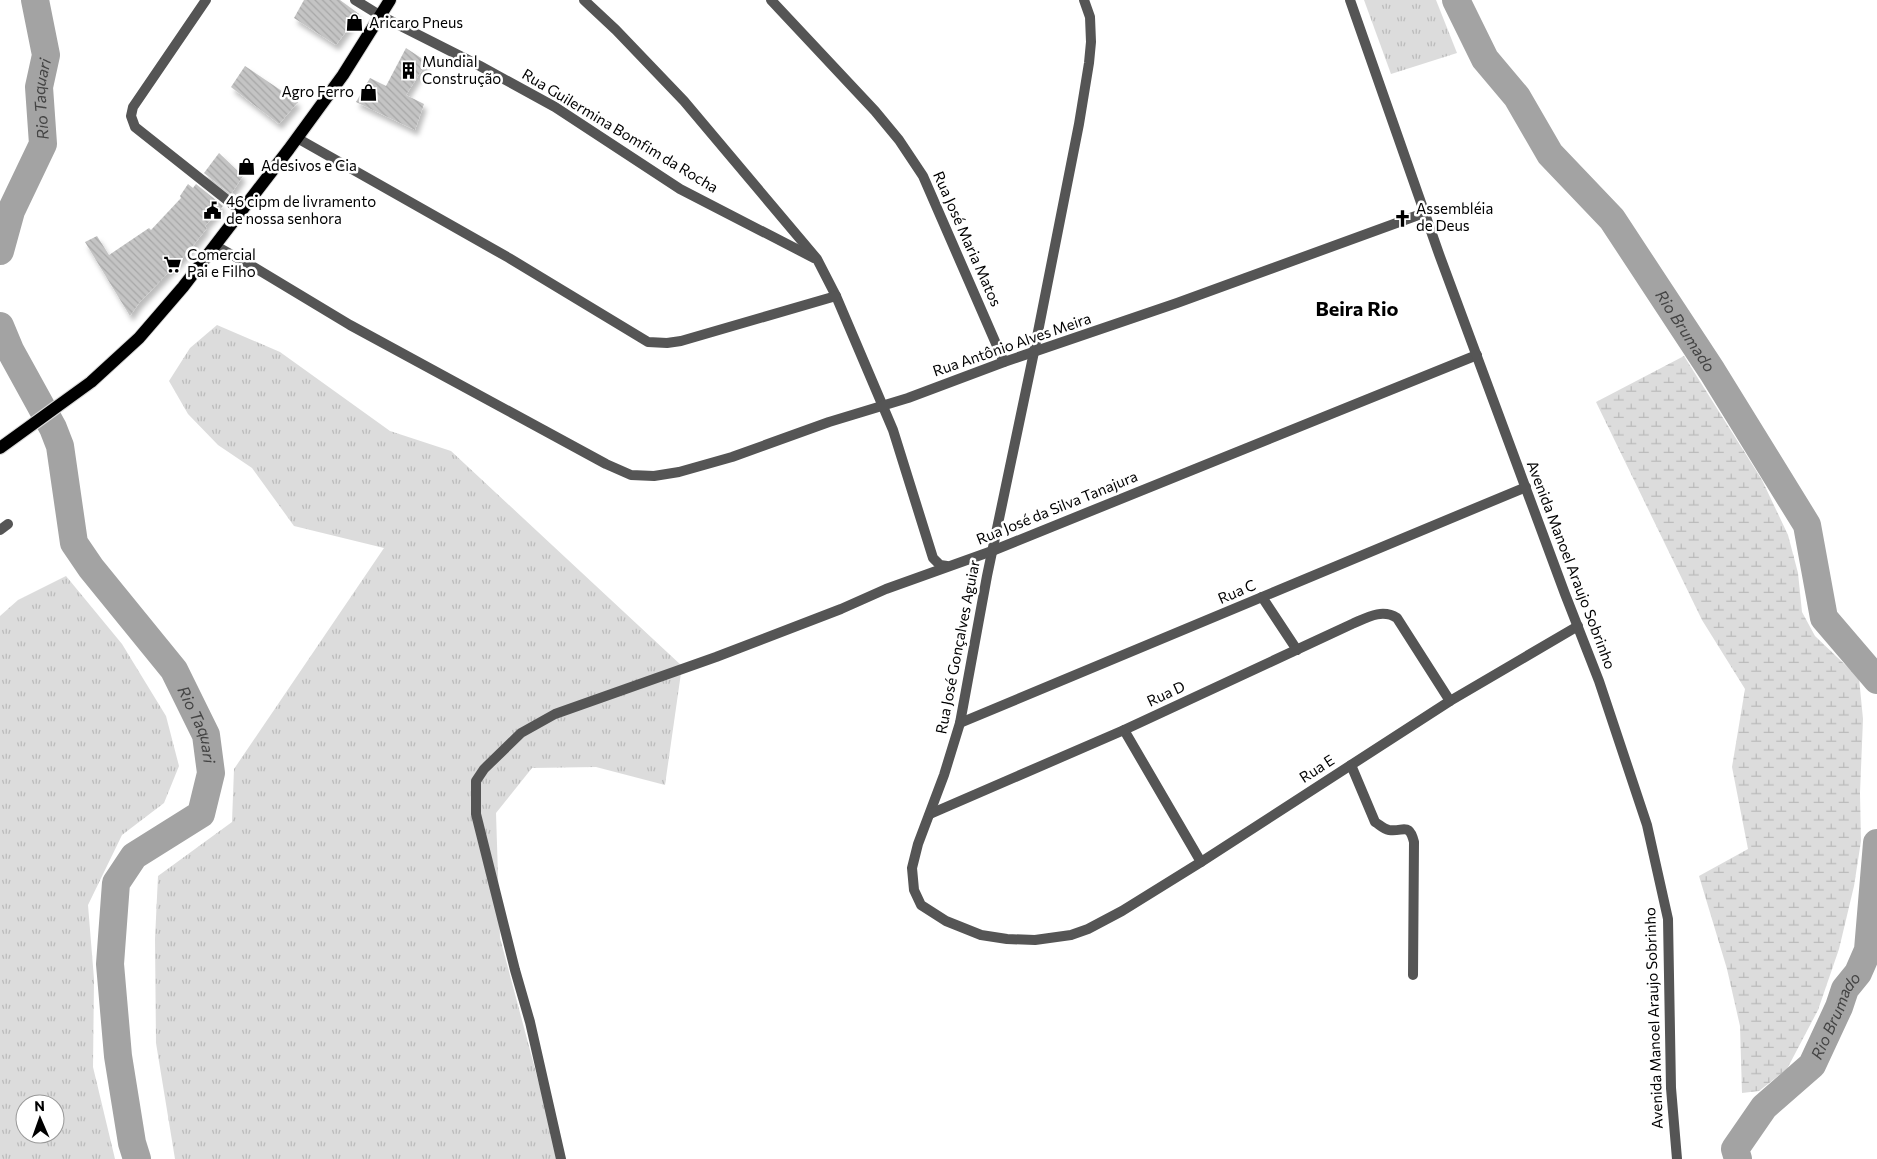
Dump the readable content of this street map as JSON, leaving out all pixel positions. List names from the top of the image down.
{
  "streets": {
    "street": [
      "Rua Guilermina Bomfim da Rocha",
      "Rua José Maria Matos",
      "Rua Antônio Alves Meira",
      "Rua José da Silva Tanajura",
      "Avenida Manoel Araujo Sobrinho",
      "Rua C",
      "Rua José Gonçalves Aguiar",
      "Rua D",
      "Rua E"
    ]
  },
  "crossings": [
    ["Rua José Maria Matos", "Rua Antônio Alves Meira"],
    ["Rua Antônio Alves Meira", "Avenida Manoel Araujo Sobrinho"],
    ["Rua Antônio Alves Meira", "Rua José Gonçalves Aguiar"],
    ["Rua José da Silva Tanajura", "Avenida Manoel Araujo Sobrinho"],
    ["Rua José da Silva Tanajura", "Rua José Gonçalves Aguiar"],
    ["Avenida Manoel Araujo Sobrinho", "Rua C"],
    ["Avenida Manoel Araujo Sobrinho", "Rua E"],
    ["Rua C", "Rua José Gonçalves Aguiar"],
    ["Rua José Gonçalves Aguiar", "Rua D"],
    ["Rua José Gonçalves Aguiar", "Rua E"],
    ["Rua D", "Rua E"]
  ],
  "districts": ["Beira Rio"],
  "water": ["Rio Taquari", "Rio Brumado"],
  "places": {
    "shop": ["Aricaro Pneus", "Agro Ferro", "Adesivos e Cia"],
    "building": ["Mundial Construção"],
    "public building": ["46 cipm de livramento de nossa senhora"],
    "church": ["Assembléia de Deus"],
    "supermarket": ["Comercial Pai e Filho"]
  },
  "north": "top"
}
